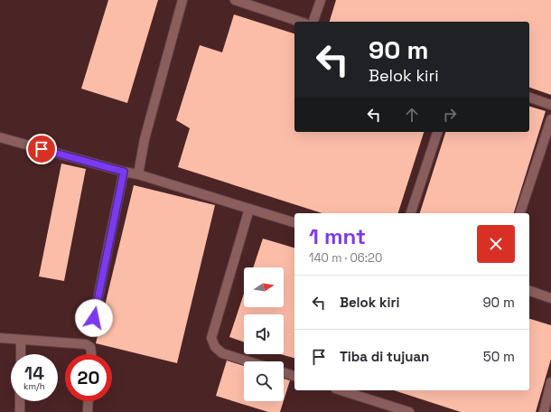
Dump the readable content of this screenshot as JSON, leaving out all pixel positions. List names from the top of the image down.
{
  "north": "right",
  "page": {
    "turn": ["90 m", "Belok kiri"],
    "heading": ["1 mnt", "140 m · 06:20"],
    "list": [
      {
        "name": "Belok kiri",
        "value": "90 m"
      },
      {
        "name": "Tiba di tujuan",
        "value": "50 m"
      }
    ],
    "speed": "14 km/h",
    "limit": "20"
  }
}
